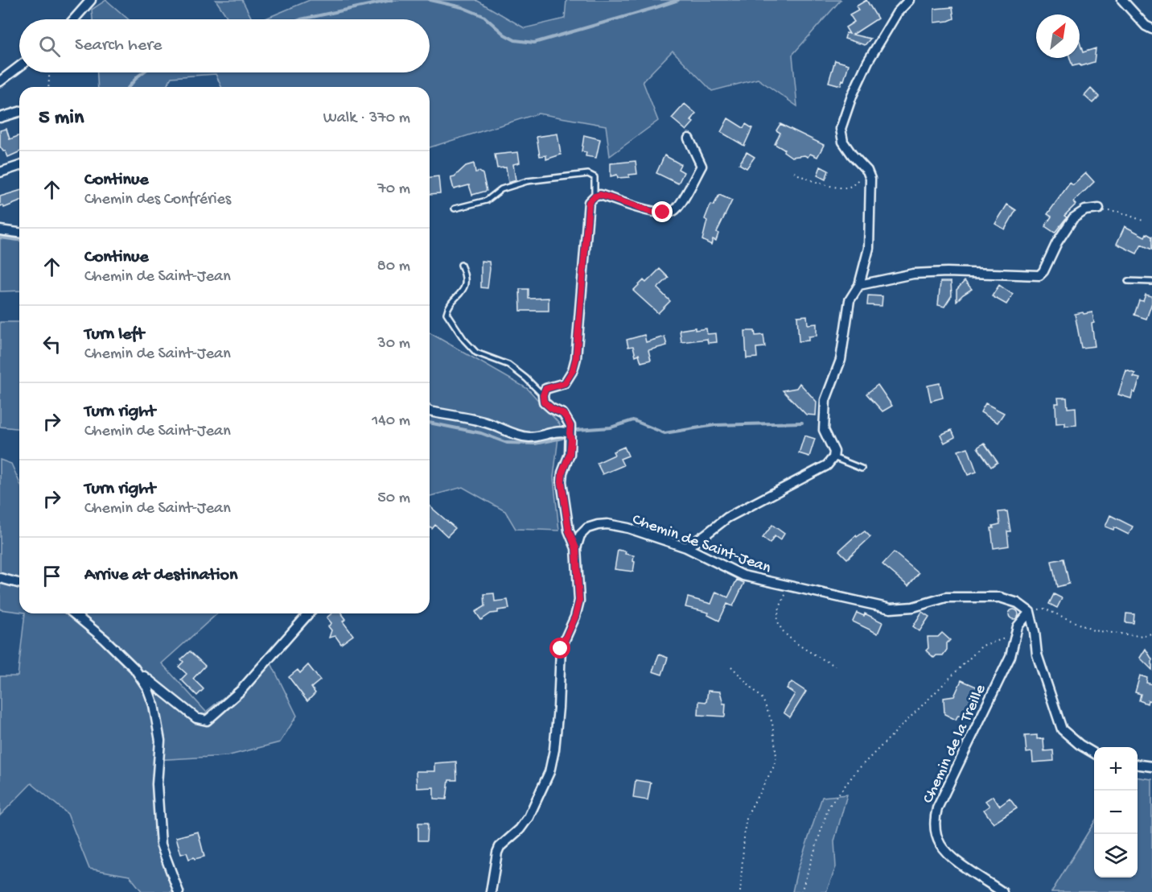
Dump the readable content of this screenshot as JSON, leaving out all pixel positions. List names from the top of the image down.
{
  "streets": {
    "street": ["Chemin de Saint-Jean", "Chemin de la Treille"]
  },
  "crossings": [
    ["Chemin de Saint-Jean", "Chemin de la Treille"]
  ],
  "north": "top right",
  "page": {
    "search": "Search here",
    "heading": ["5 min", "Walk · 370 m"],
    "list": [
      ["Continue", "Chemin des Confréries", "70 m"],
      ["Continue", "Chemin de Saint-Jean", "80 m"],
      ["Turn left", "Chemin de Saint-Jean", "30 m"],
      ["Turn right", "Chemin de Saint-Jean", "140 m"],
      ["Turn right", "Chemin de Saint-Jean", "50 m"],
      "Arrive at destination"
    ],
    "map_buttons": ["+", "−"]
  }
}
